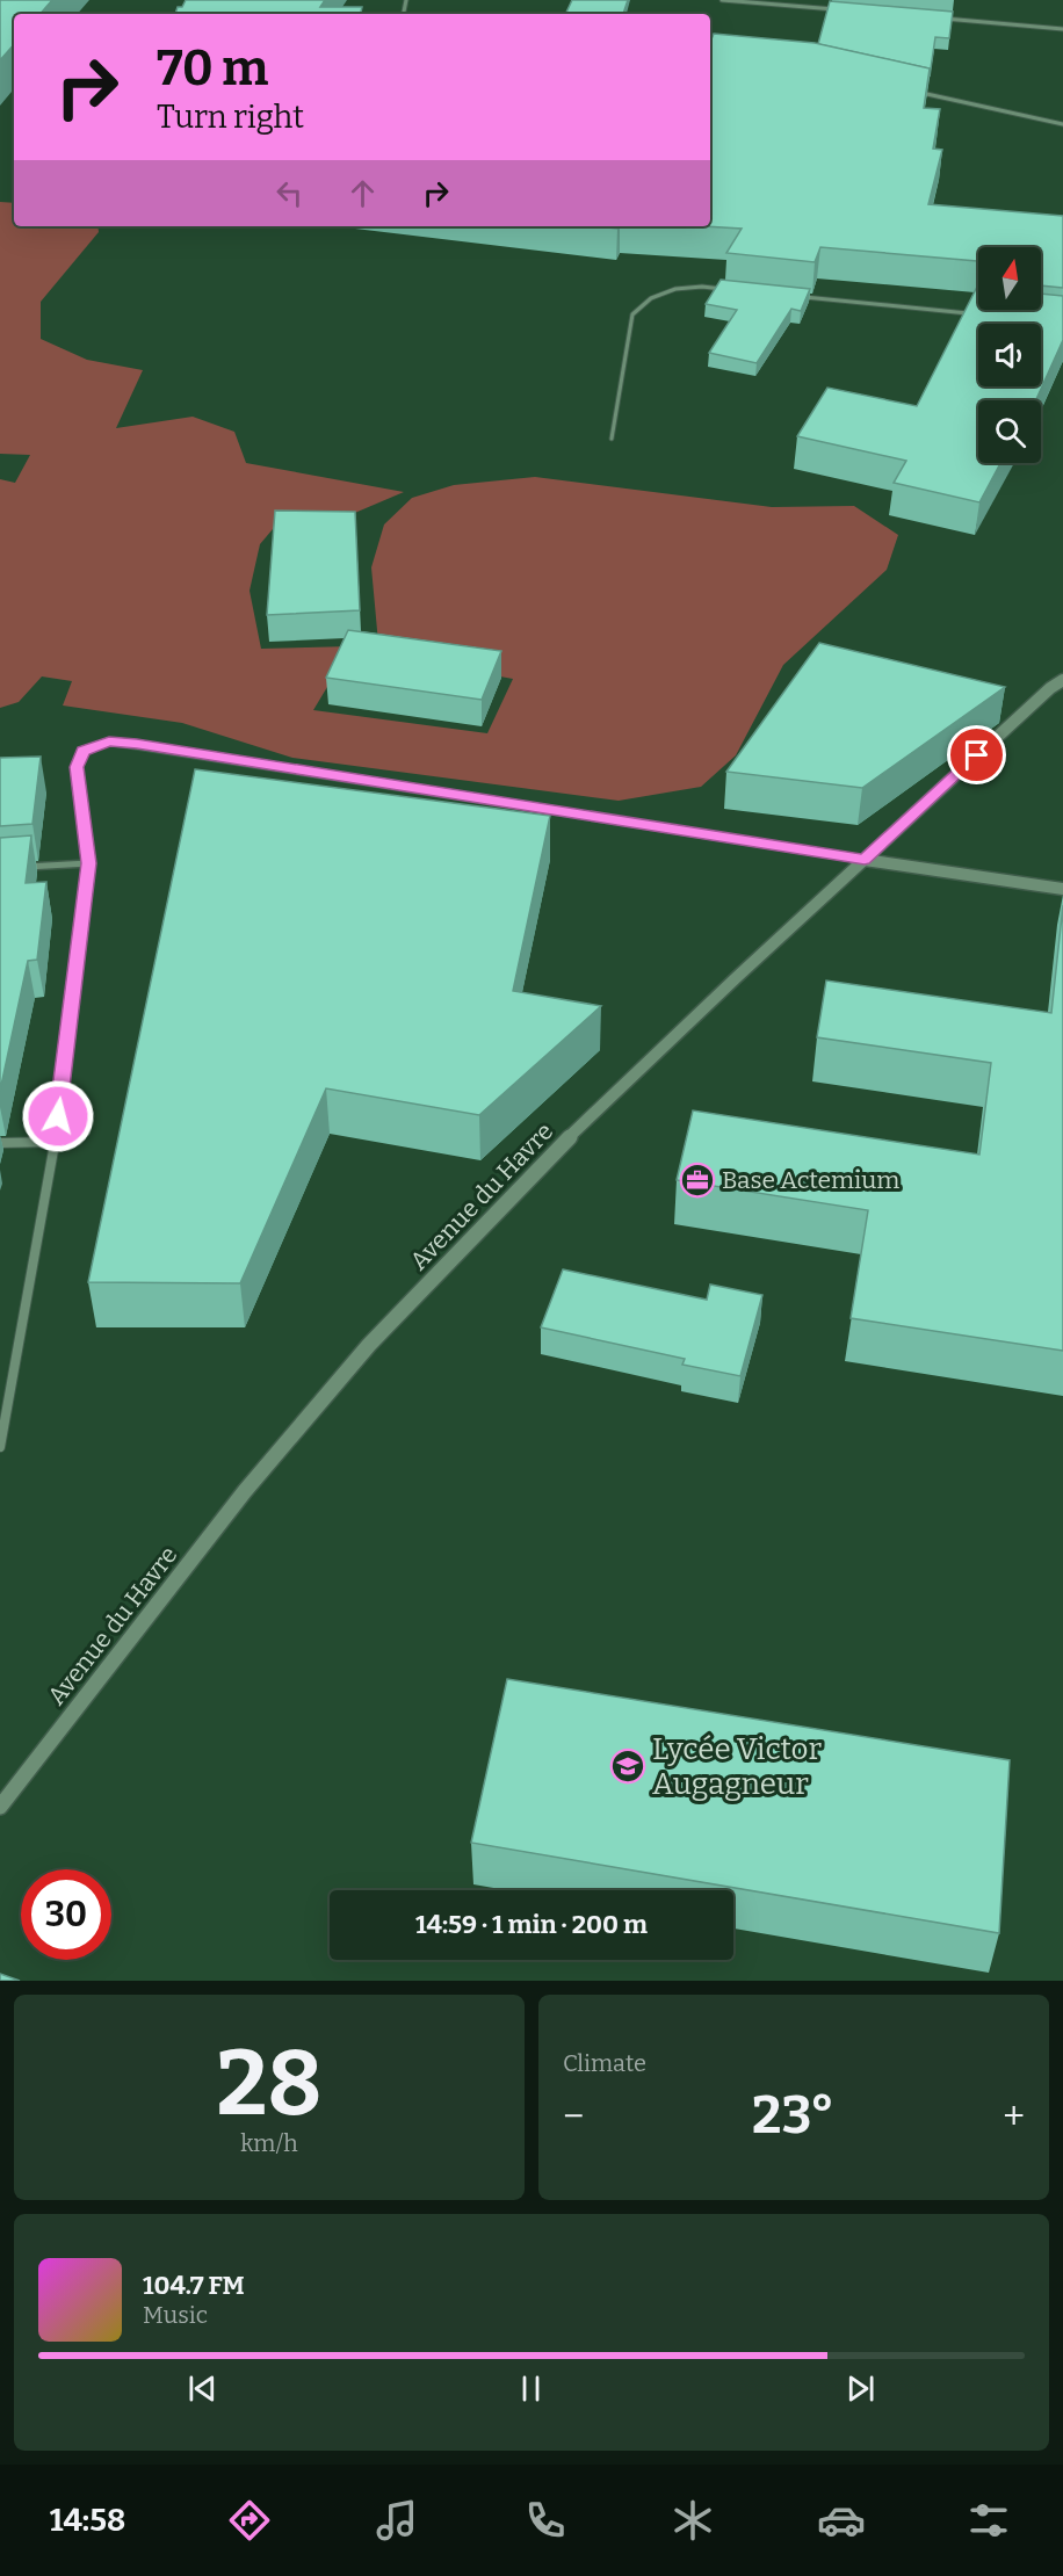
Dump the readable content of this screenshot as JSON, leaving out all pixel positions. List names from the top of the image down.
{
  "streets": {
    "street": ["Avenue du Havre"]
  },
  "places": {
    "office": ["Base Actemium"],
    "school or university": ["Lycée Victor Augagneur"]
  },
  "north": "top",
  "page": {
    "turn": ["70 m", "Turn right"],
    "limit": "30",
    "trip": "14:59 · 1 min · 200 m",
    "tile": [
      ["28", "km/h"],
      "Climate"
    ],
    "heat": ["−", "23°", "+"],
    "song": ["104.7 FM", "Music"],
    "tabs": "14:58"
  }
}
